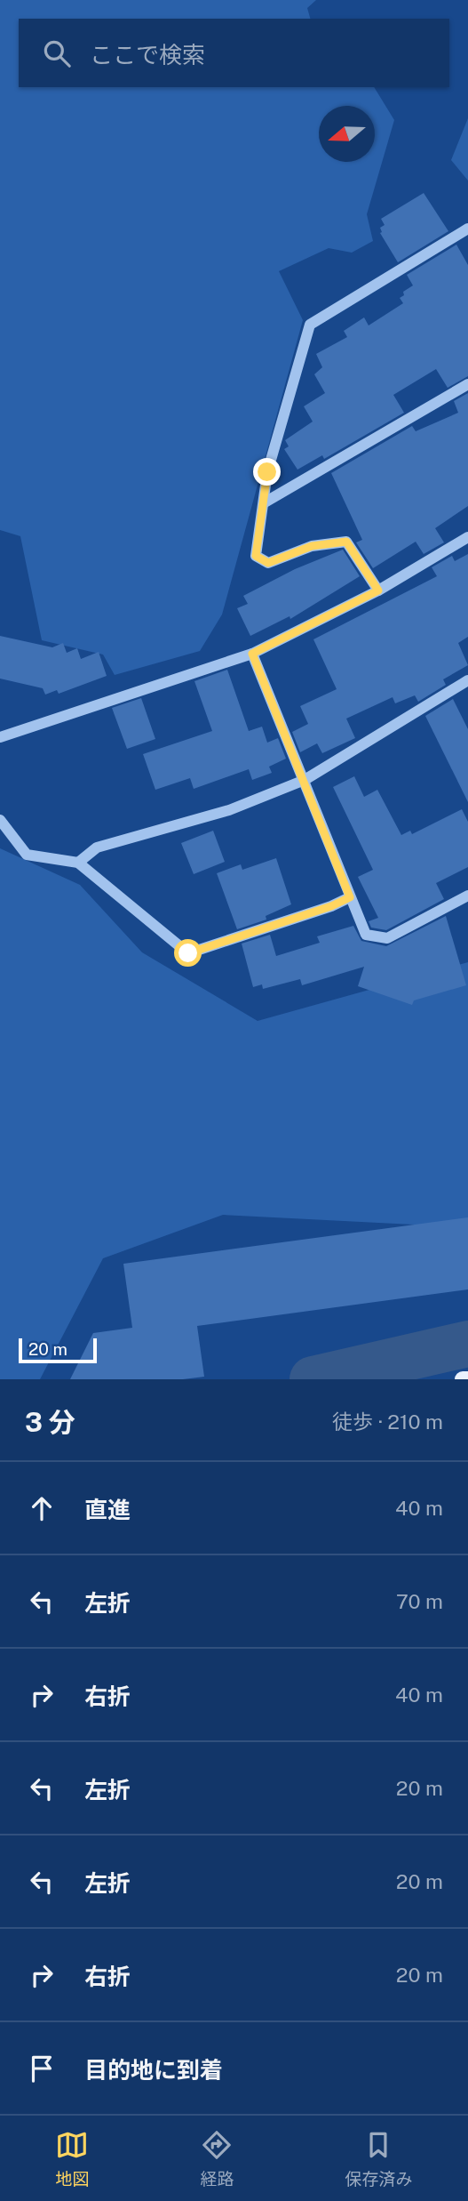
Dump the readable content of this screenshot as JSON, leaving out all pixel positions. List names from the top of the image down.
{
  "scale_bar": "20 m",
  "north": "left",
  "page": {
    "search": "ここで検索",
    "scale": "20 m",
    "heading": ["3 分", "徒歩 · 210 m"],
    "list": [
      ["直進", "40 m"],
      ["左折", "70 m"],
      ["右折", "40 m"],
      ["左折", "20 m"],
      ["左折", "20 m"],
      ["右折", "20 m"],
      "目的地に到着"
    ],
    "nav": ["地図", "経路", "保存済み"]
  }
}
